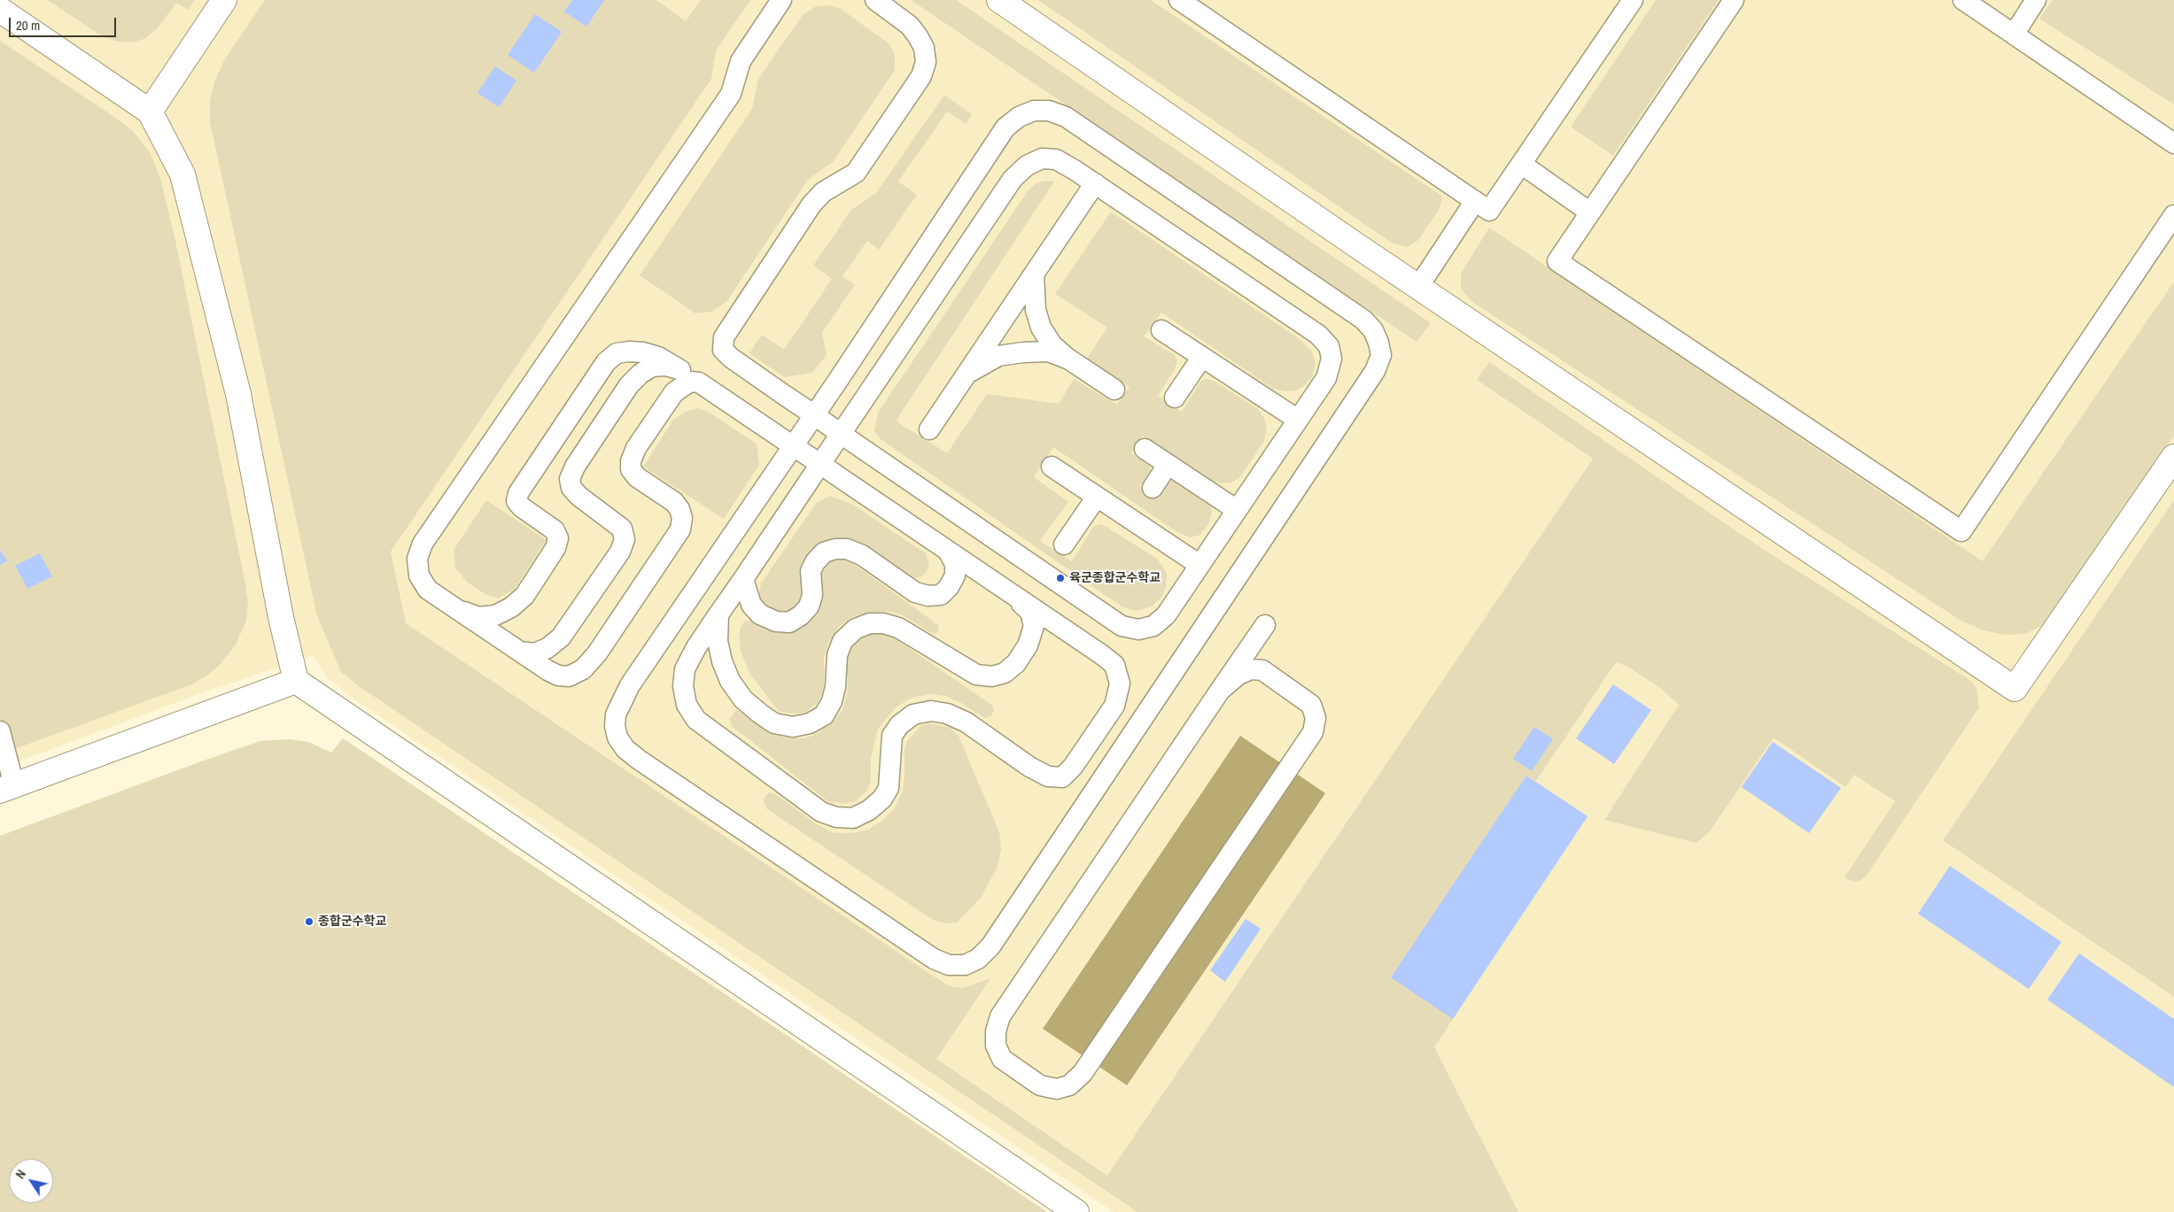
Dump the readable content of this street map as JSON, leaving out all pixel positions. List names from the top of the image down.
{
  "places": ["육군종합군수학교", "종합군수학교"],
  "scale_bar": "20 m",
  "north": "top left"
}
